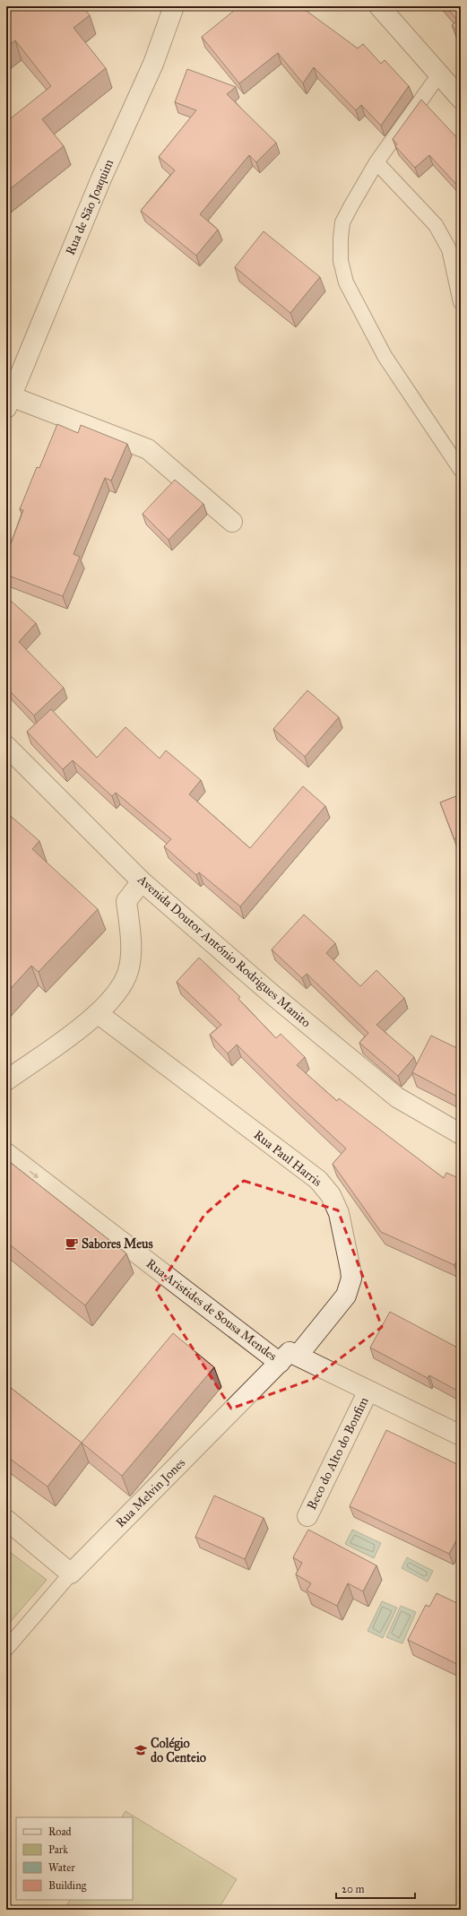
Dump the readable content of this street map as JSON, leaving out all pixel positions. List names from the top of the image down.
{
  "streets": {
    "street": [
      "Rua de São Joaquim",
      "Avenida Doutor António Rodrigues Manito",
      "Rua Paul Harris",
      "Rua Aristides de Sousa Mendes",
      "Beco do Alto do Bonfim",
      "Rua Melvin Jones"
    ]
  },
  "crossings": [
    ["Rua Paul Harris", "Rua Aristides de Sousa Mendes"],
    ["Rua Paul Harris", "Rua Melvin Jones"],
    ["Rua Aristides de Sousa Mendes", "Beco do Alto do Bonfim"],
    ["Rua Aristides de Sousa Mendes", "Rua Melvin Jones"]
  ],
  "one_way": ["Rua Aristides de Sousa Mendes"],
  "places": {
    "cafe": ["Sabores Meus"],
    "school or university": ["Colégio do Centeio"]
  },
  "legend": [
    "Road",
    "Park",
    "Water",
    "Building"
  ],
  "scale_bar": "20 m"
}
